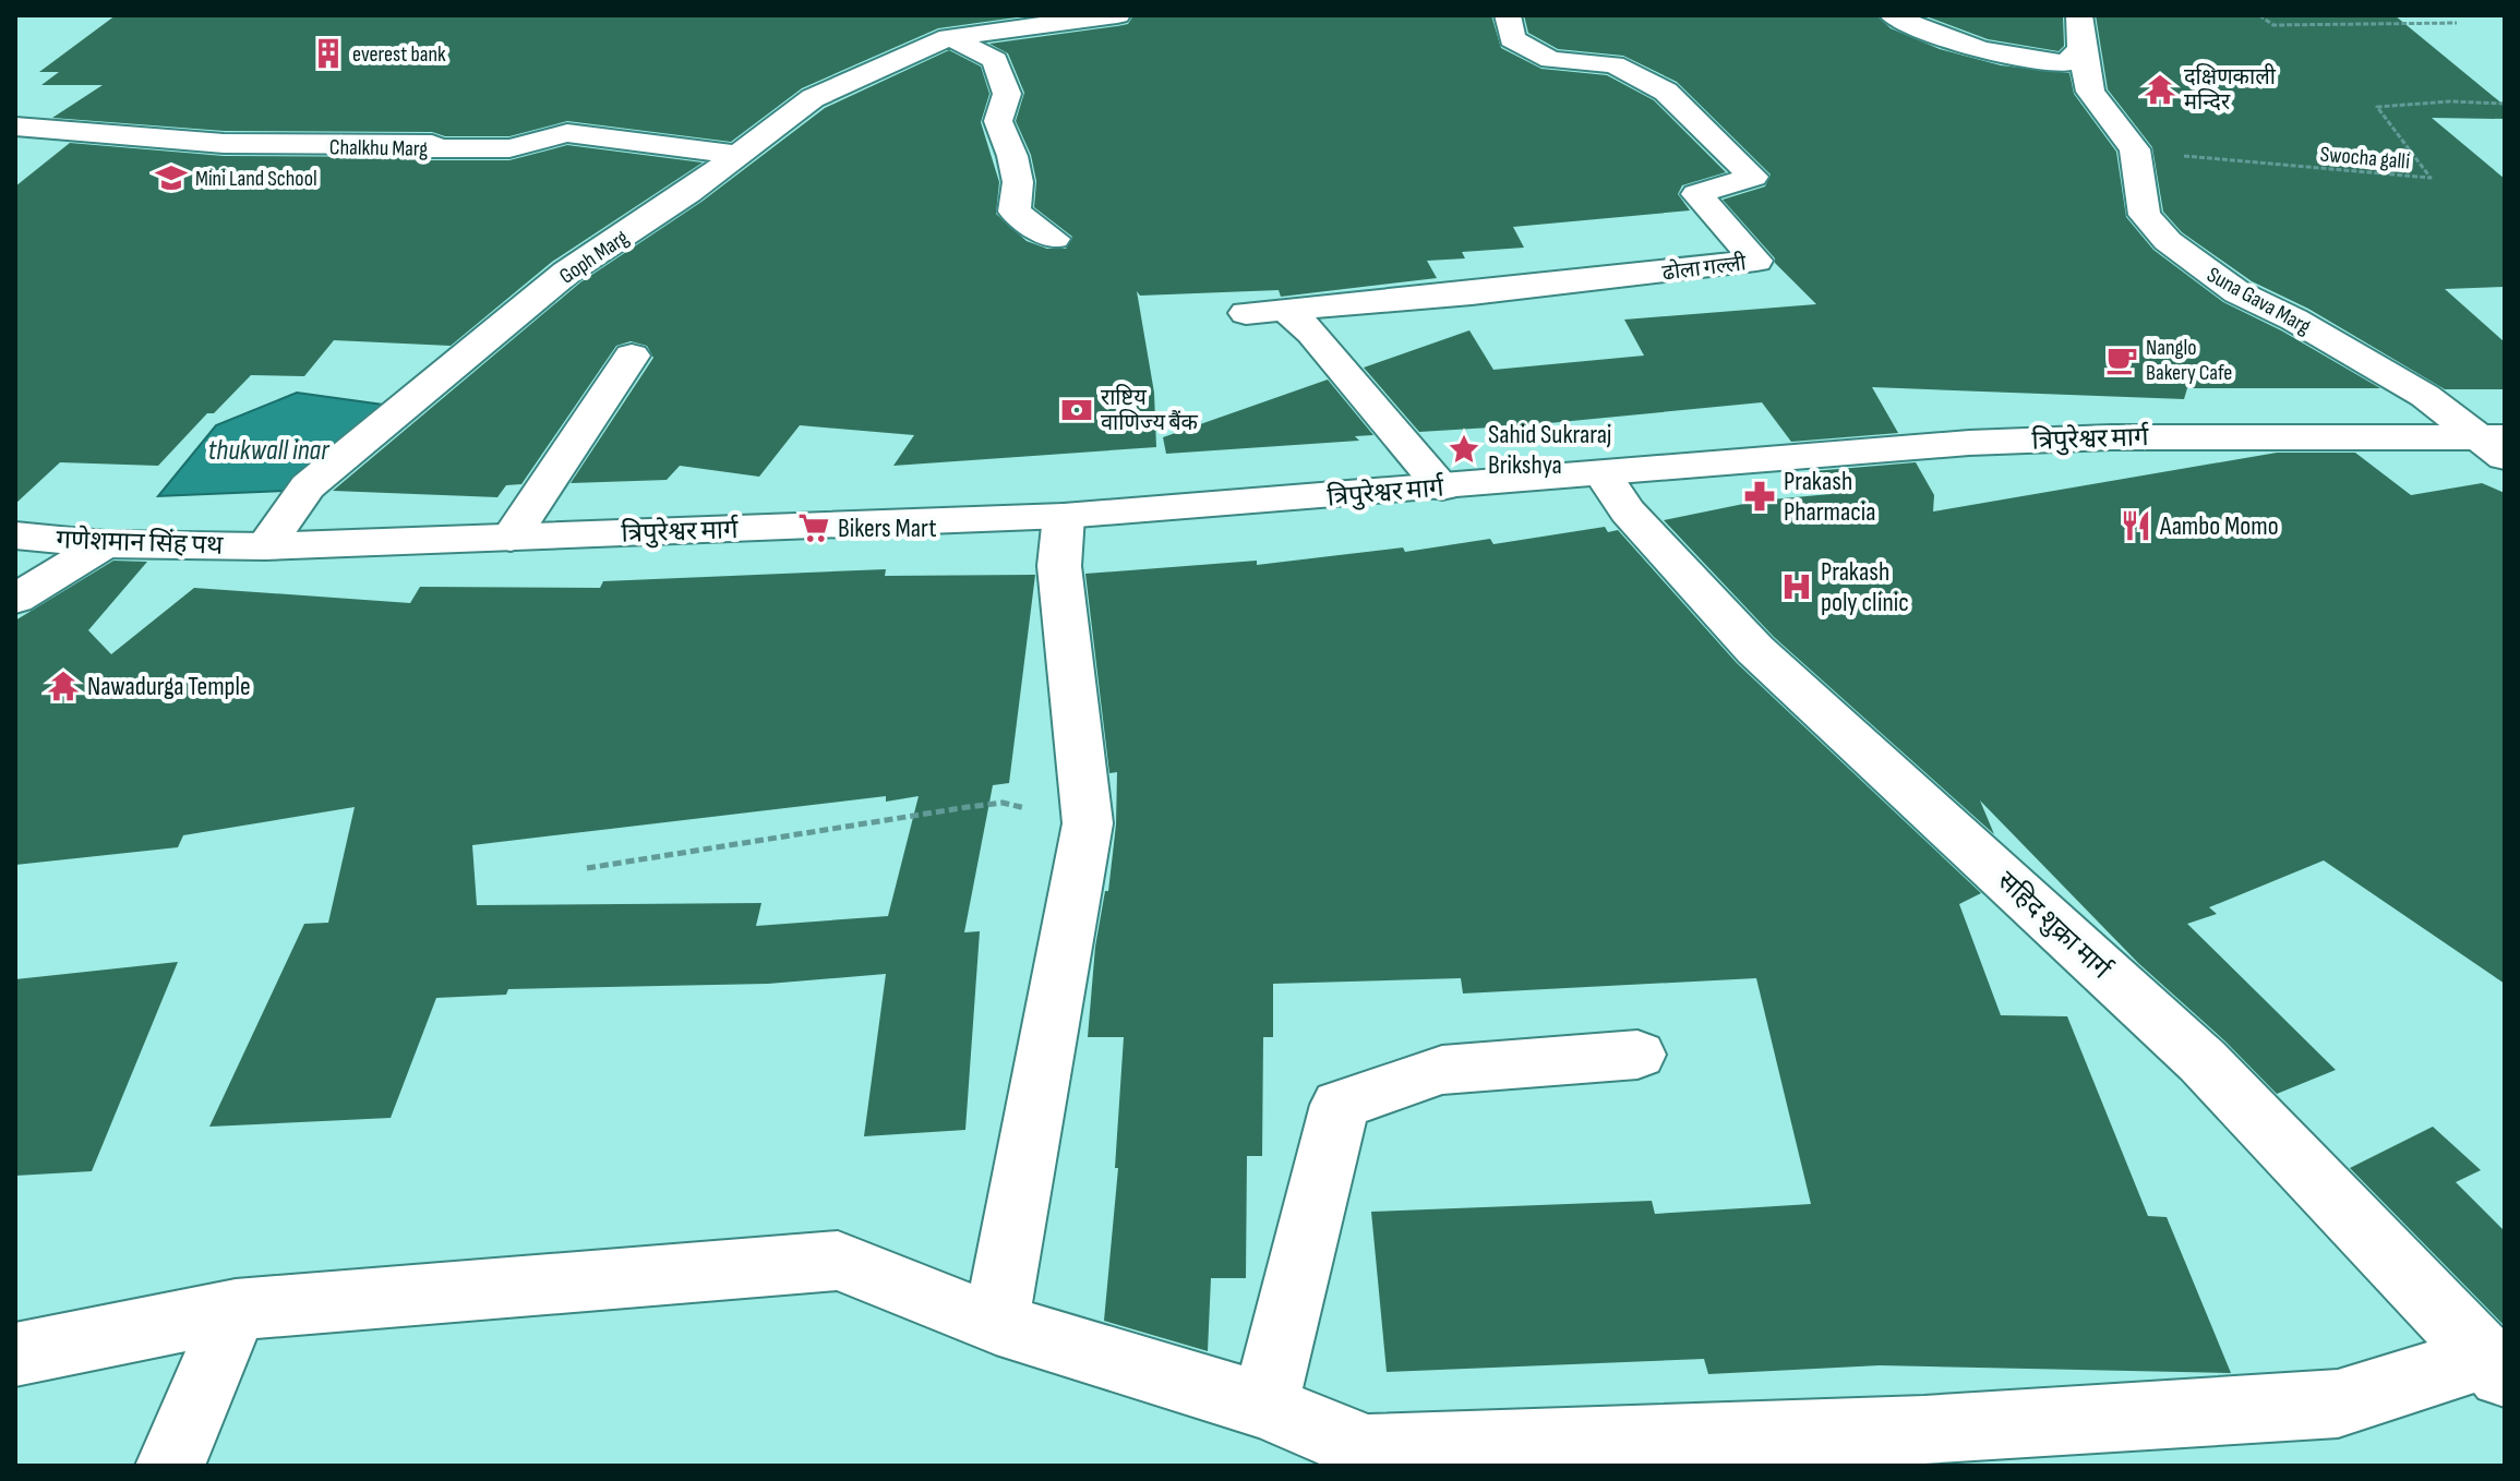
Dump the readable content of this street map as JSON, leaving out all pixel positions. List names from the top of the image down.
{
  "streets": {
    "main road": [
      "Chalkhu Marg",
      "Goph Marg",
      "ढोला गल्ली",
      "Suna Gava Marg",
      "त्रिपुरेश्वर मार्ग",
      "गणेशमान सिंह पथ",
      "सहिद शुक्रा मार्ग"
    ],
    "path": ["Swocha galli"]
  },
  "crossings": [
    ["Chalkhu Marg", "Goph Marg"],
    ["Swocha galli", "Suna Gava Marg"],
    ["Goph Marg", "त्रिपुरेश्वर मार्ग"],
    ["Goph Marg", "गणेशमान सिंह पथ"],
    ["Suna Gava Marg", "त्रिपुरेश्वर मार्ग"],
    ["त्रिपुरेश्वर मार्ग", "गणेशमान सिंह पथ"],
    ["त्रिपुरेश्वर मार्ग", "सहिद शुक्रा मार्ग"]
  ],
  "water": ["thukwall inar"],
  "places": {
    "building": ["everest bank"],
    "temple": ["दक्षिणकाली मन्दिर", "Nawadurga Temple"],
    "school or university": ["Mini Land School"],
    "cafe": ["Nanglo Bakery Cafe"],
    "bank": ["राष्ट्रिय वाणिज्य बैंक"],
    "place": ["Sahid Sukraraj Brikshya"],
    "pharmacy": ["Prakash Pharmacia"],
    "restaurant": ["Aambo Momo"],
    "supermarket": ["Bikers Mart"],
    "hospital": ["Prakash poly clinic"]
  }
}
